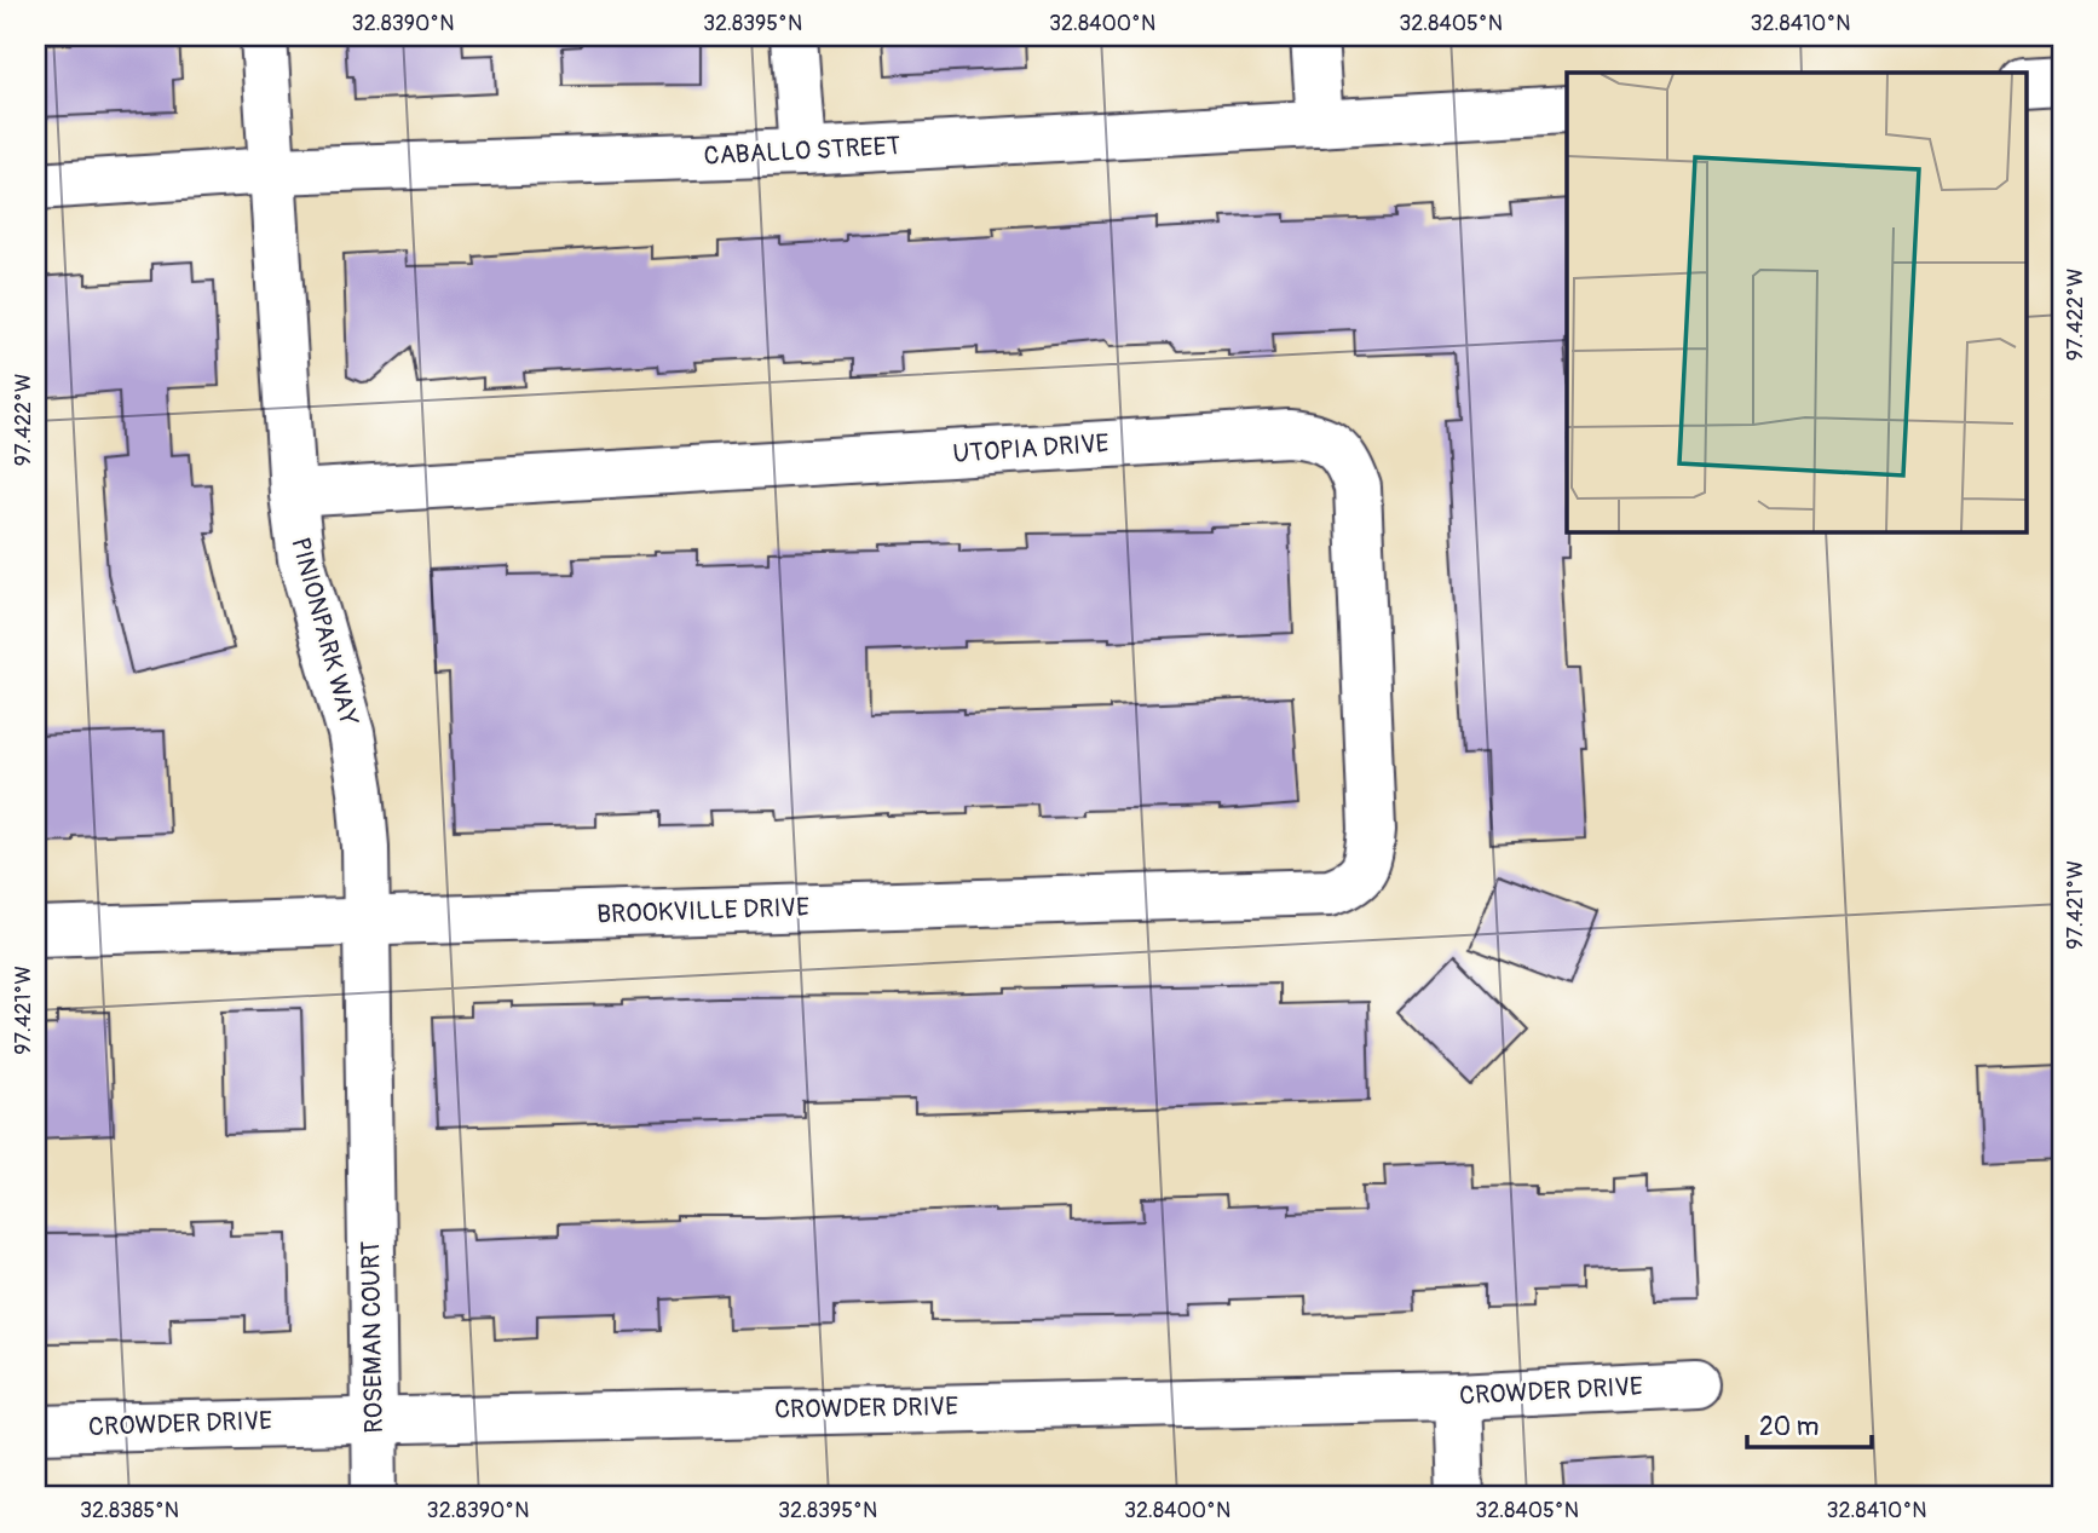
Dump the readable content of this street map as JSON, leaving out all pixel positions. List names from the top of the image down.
{
  "streets": {
    "street": [
      "CABALLO STREET",
      "UTOPIA DRIVE",
      "PINIONPARK WAY",
      "BROOKVILLE DRIVE",
      "ROSEMAN COURT",
      "CROWDER DRIVE"
    ]
  },
  "crossings": [
    ["CABALLO STREET", "PINIONPARK WAY"],
    ["UTOPIA DRIVE", "PINIONPARK WAY"],
    ["UTOPIA DRIVE", "BROOKVILLE DRIVE"],
    ["PINIONPARK WAY", "BROOKVILLE DRIVE"],
    ["PINIONPARK WAY", "ROSEMAN COURT"],
    ["ROSEMAN COURT", "CROWDER DRIVE"]
  ],
  "scale_bar": "20 m",
  "coordinates": [
    "32.8390°N",
    "32.8395°N",
    "32.8400°N",
    "32.8405°N",
    "32.8410°N",
    "97.422°W",
    "97.421°W",
    "32.8385°N"
  ]
}
